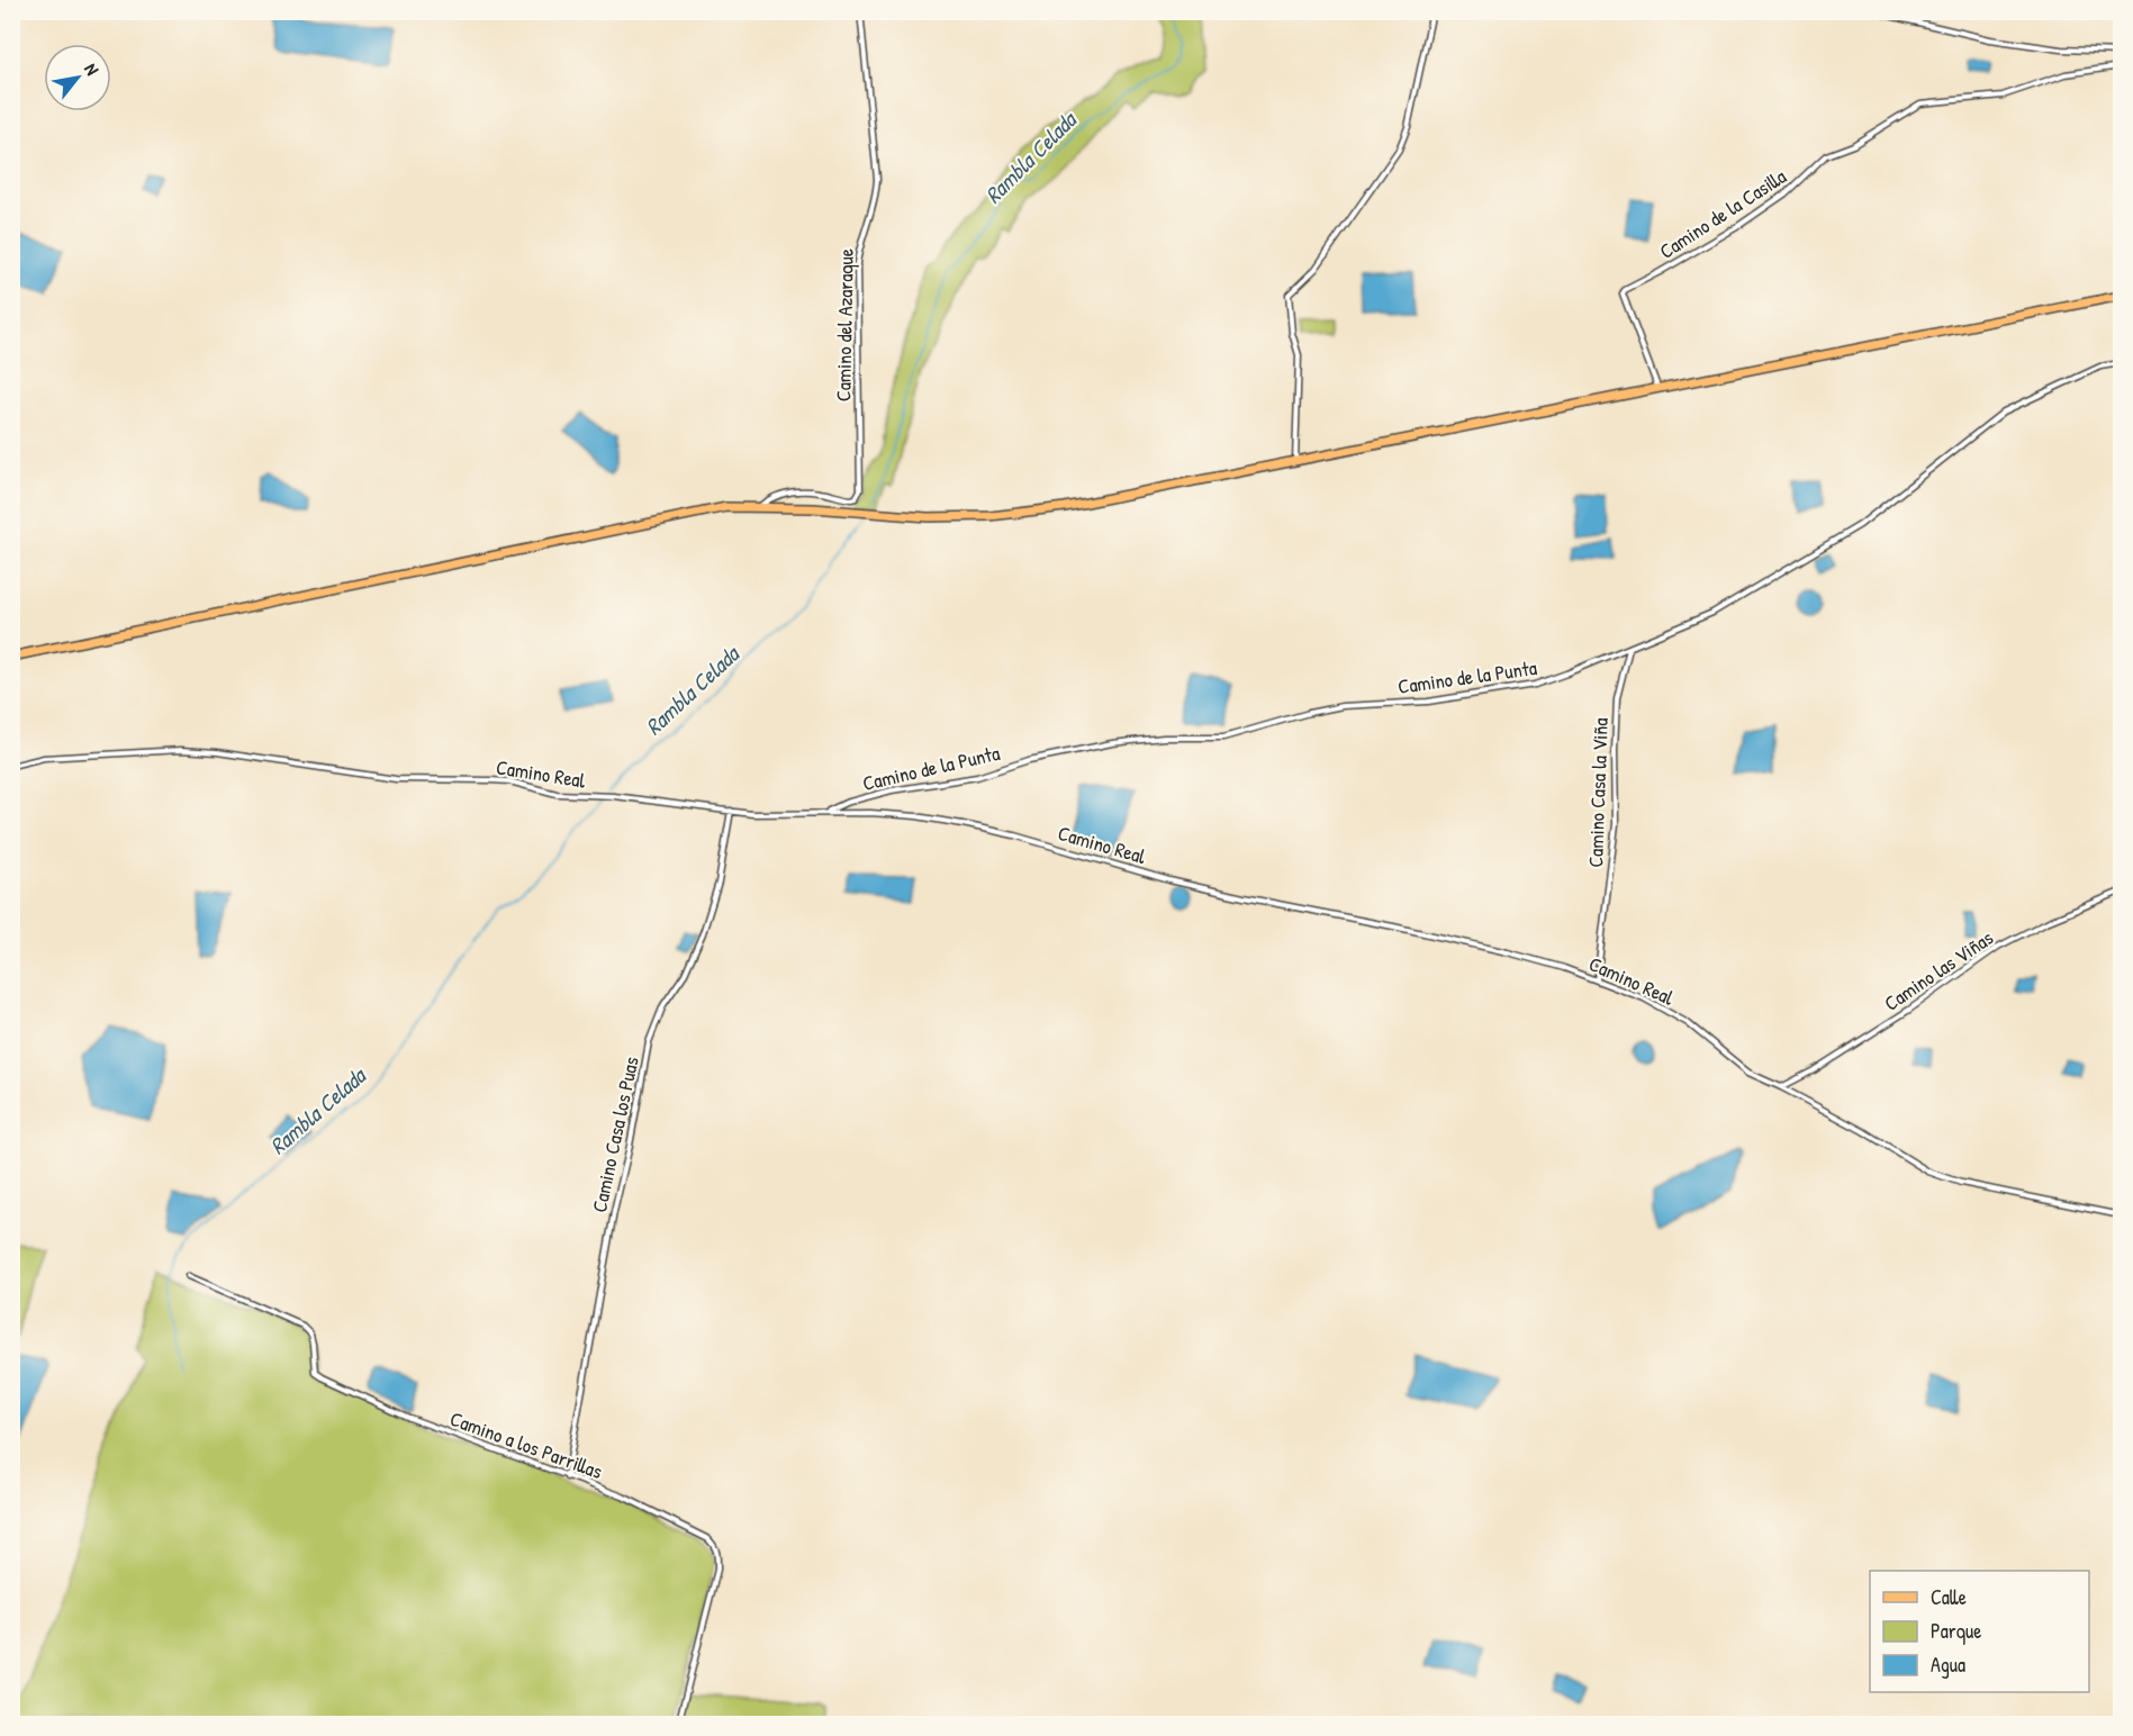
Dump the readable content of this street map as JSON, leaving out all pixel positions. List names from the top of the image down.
{
  "streets": {
    "street": [
      "Camino de la Casilla",
      "Camino del Azaraque",
      "Camino de la Punta",
      "Camino Real",
      "Camino Casa la Viña",
      "Camino las Viñas",
      "Camino Casa los Puas",
      "Camino a los Parrillas"
    ]
  },
  "crossings": [
    ["Camino de la Punta", "Camino Real"],
    ["Camino de la Punta", "Camino Casa la Viña"],
    ["Camino Real", "Camino Casa la Viña"],
    ["Camino Real", "Camino las Viñas"],
    ["Camino Real", "Camino Casa los Puas"],
    ["Camino Casa los Puas", "Camino a los Parrillas"]
  ],
  "water": ["Rambla Celada"],
  "legend": ["Calle", "Parque", "Agua"],
  "north": "top right"
}
